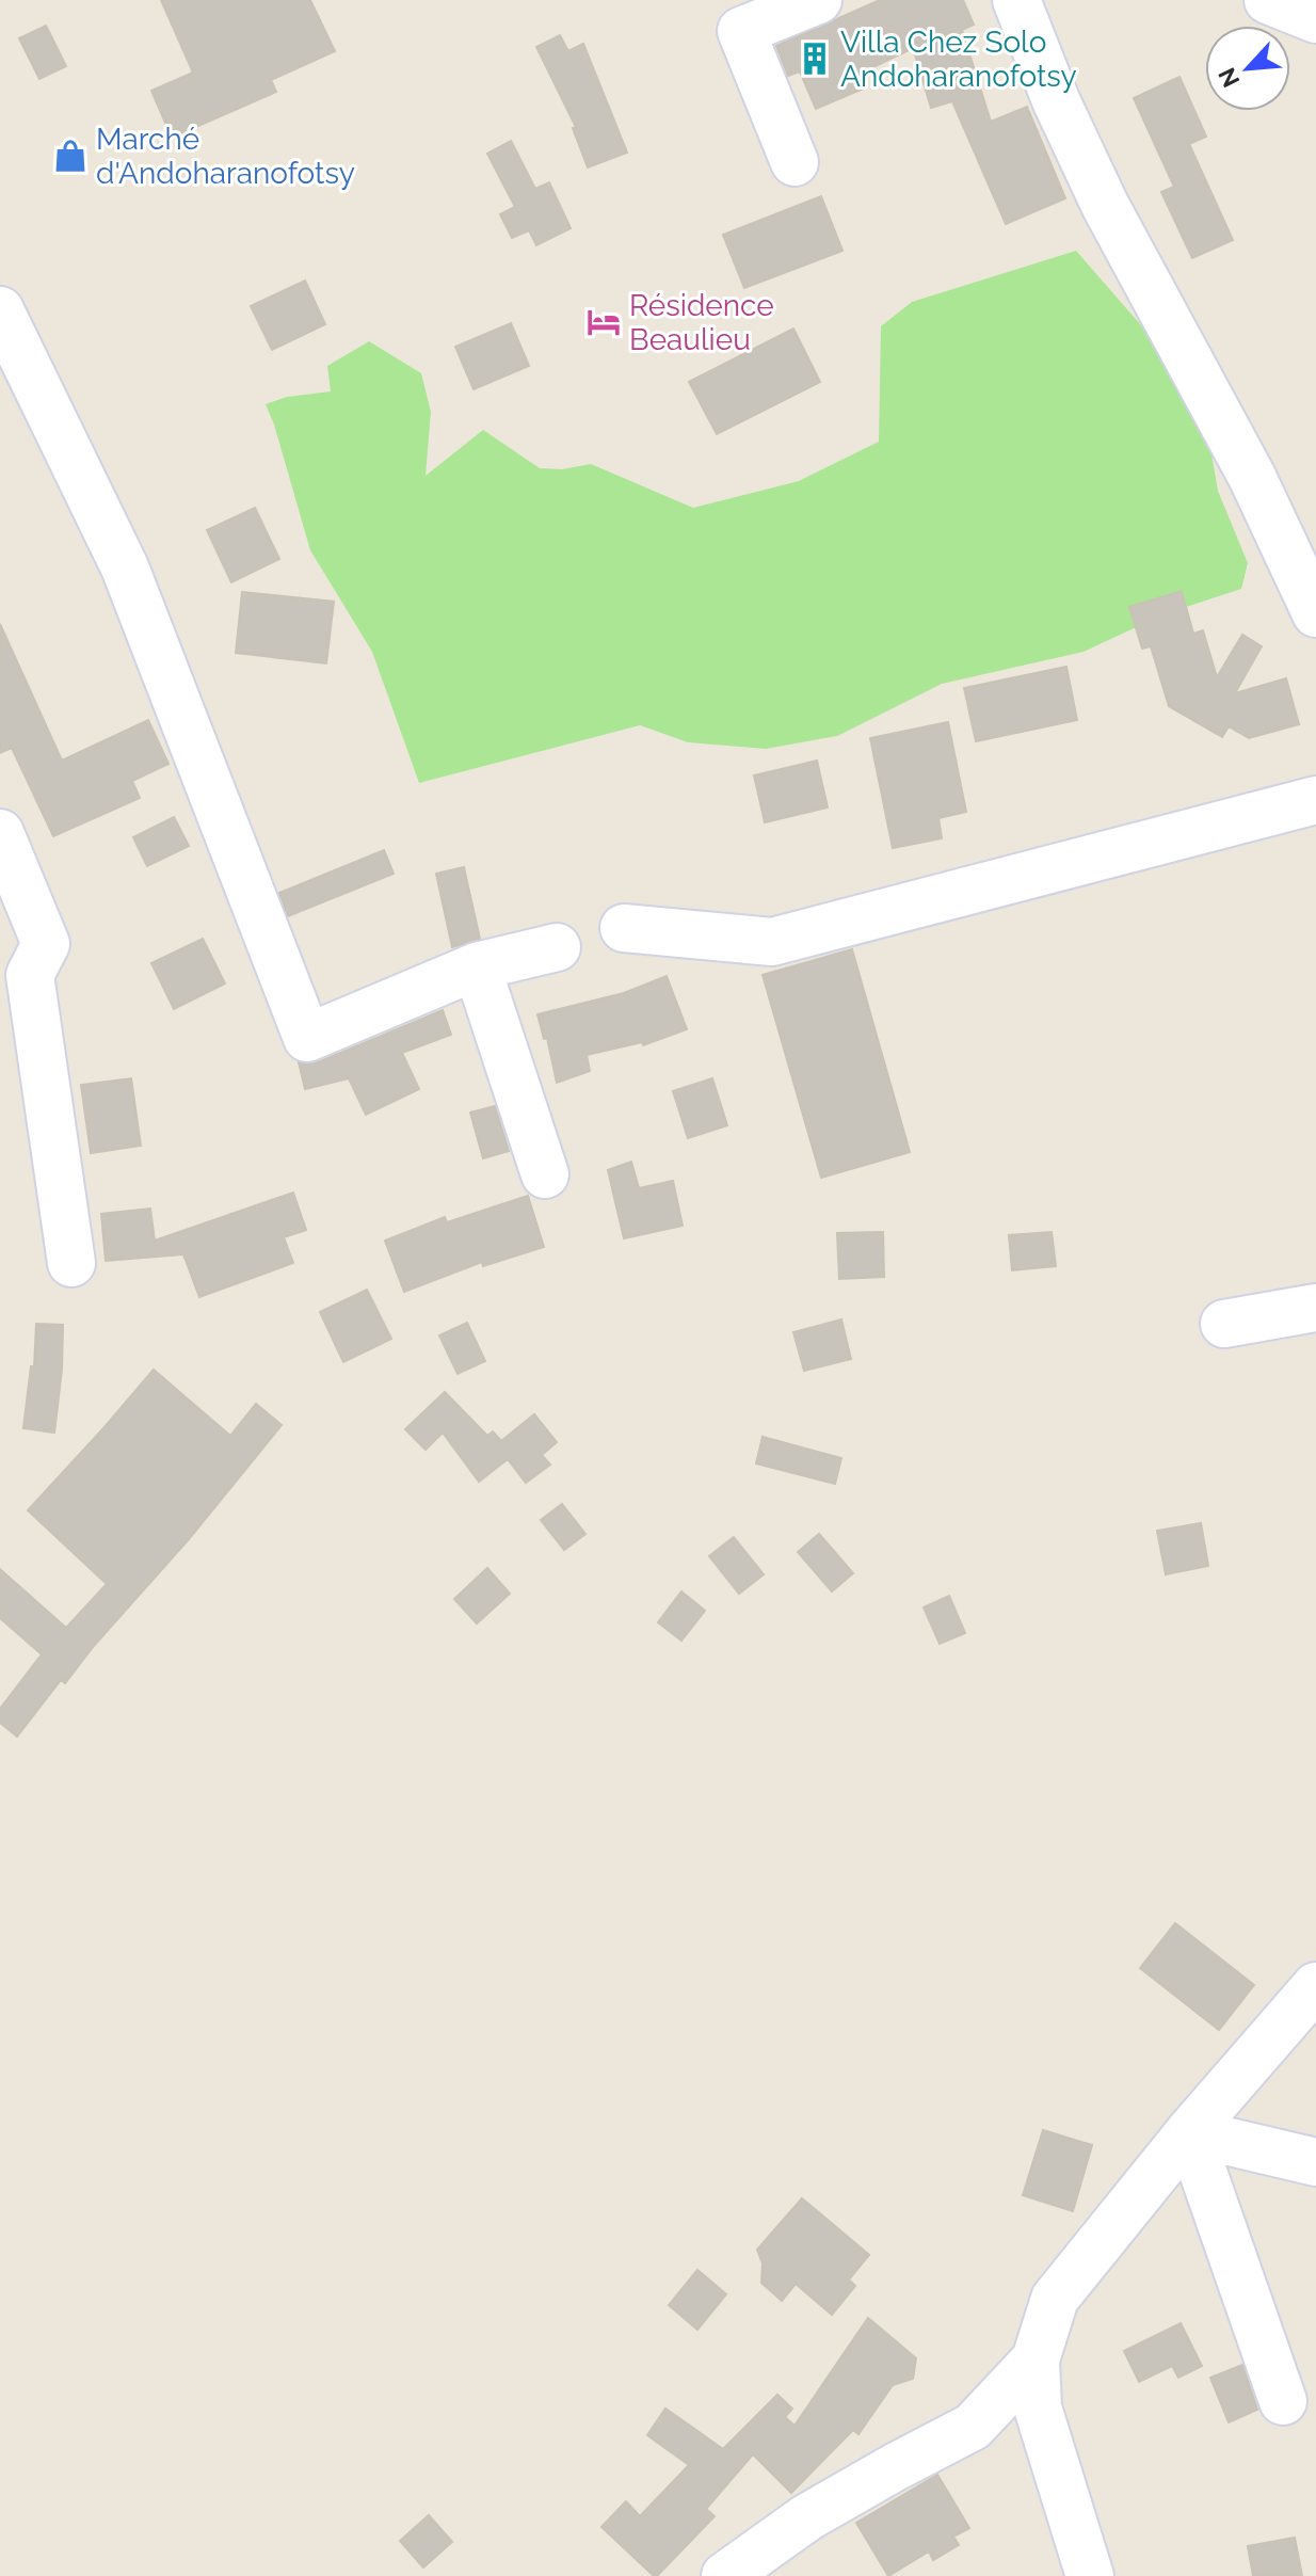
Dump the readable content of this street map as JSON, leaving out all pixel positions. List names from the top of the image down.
{
  "places": {
    "building": ["Villa Chez Solo Andoharanofotsy"],
    "shop": ["Marché d'Andoharanofotsy"],
    "hotel": ["Résidence Beaulieu"]
  },
  "north": "bottom left"
}
